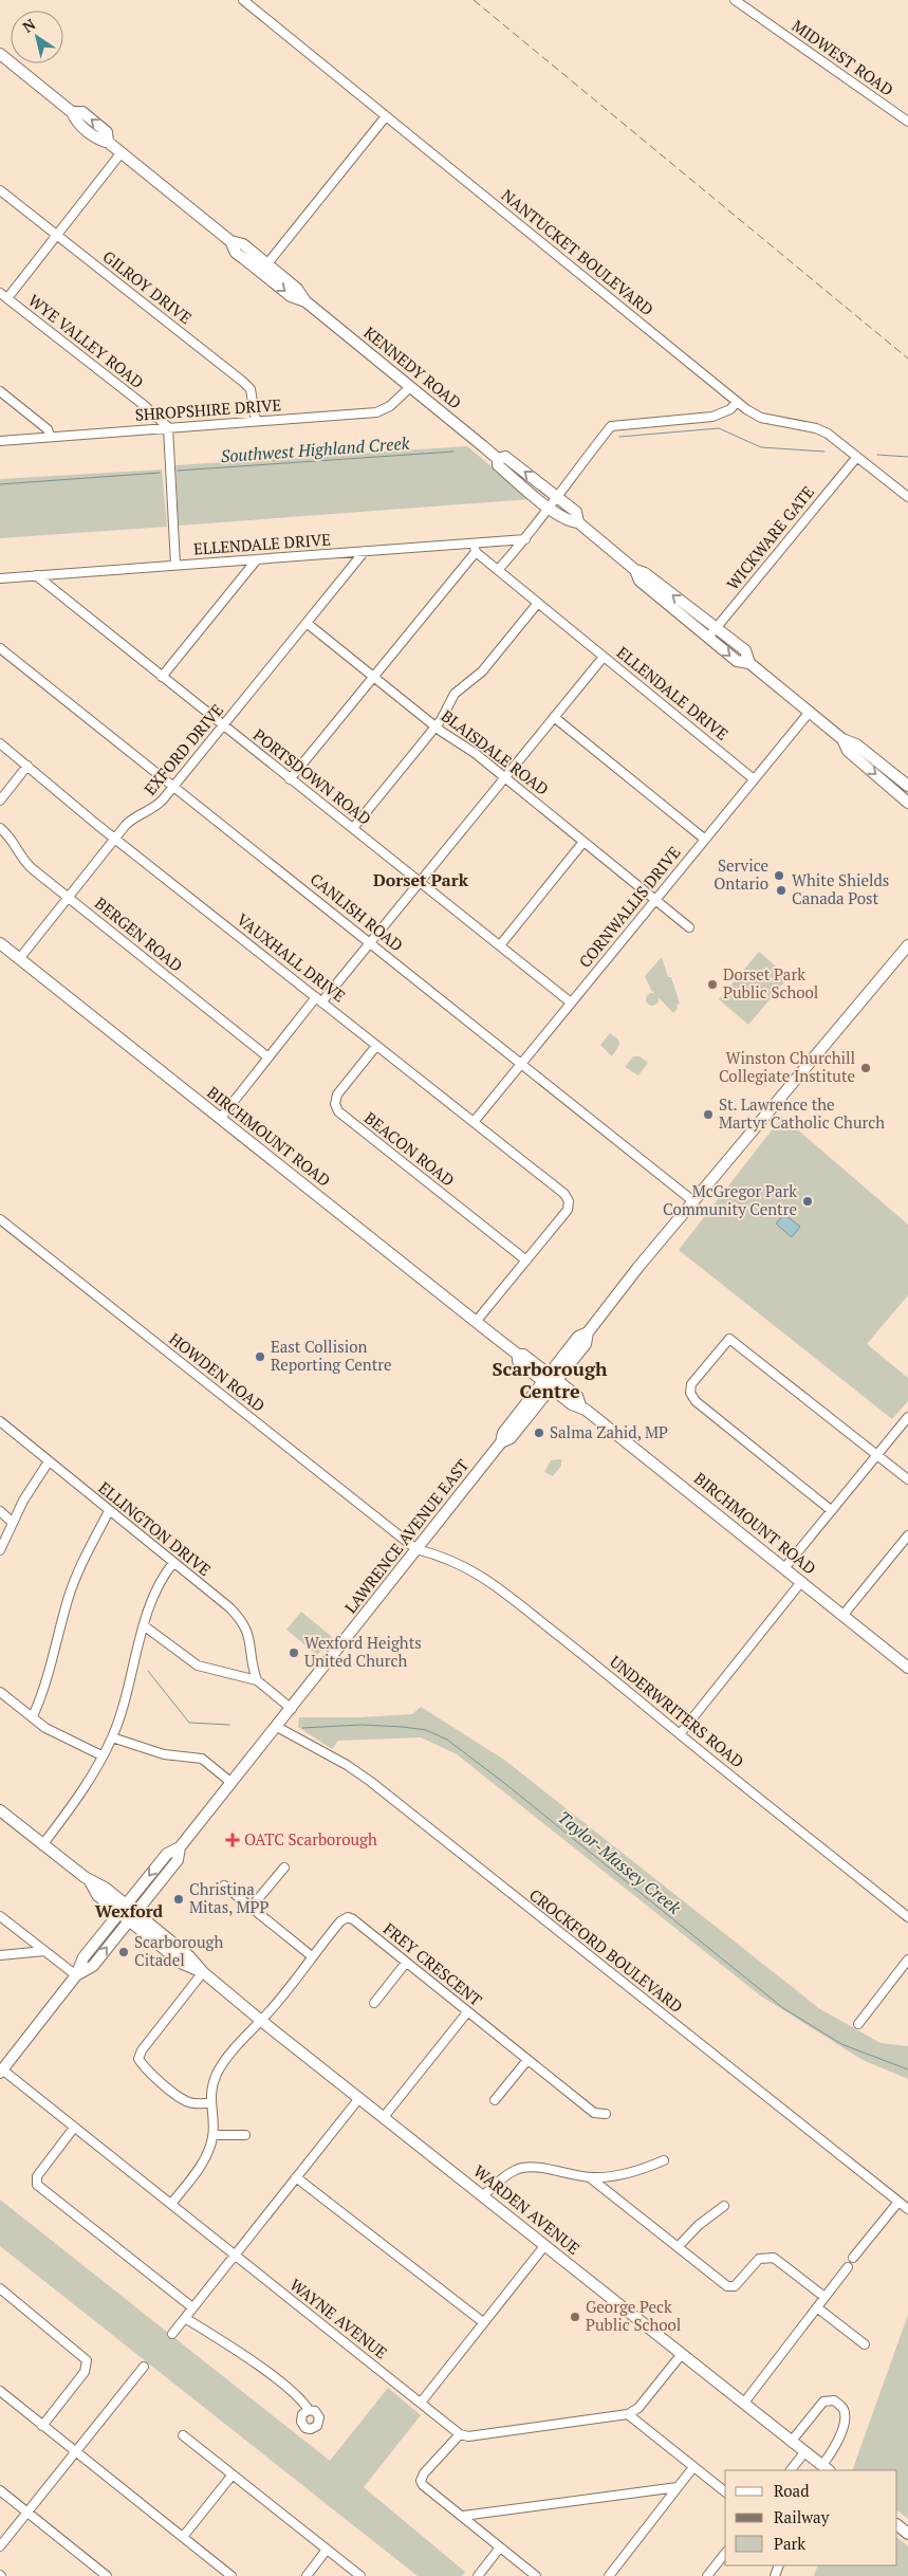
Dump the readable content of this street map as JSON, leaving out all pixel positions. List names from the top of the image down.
{
  "streets": {
    "main road": [
      "KENNEDY ROAD",
      "BIRCHMOUNT ROAD",
      "LAWRENCE AVENUE EAST",
      "WARDEN AVENUE"
    ],
    "street": [
      "MIDWEST ROAD",
      "NANTUCKET BOULEVARD",
      "GILROY DRIVE",
      "WYE VALLEY ROAD",
      "SHROPSHIRE DRIVE",
      "WICKWARE GATE",
      "ELLENDALE DRIVE",
      "EXFORD DRIVE",
      "BLAISDALE ROAD",
      "PORTSDOWN ROAD",
      "CORNWALLIS DRIVE",
      "CANLISH ROAD",
      "BERGEN ROAD",
      "VAUXHALL DRIVE",
      "BEACON ROAD",
      "HOWDEN ROAD",
      "ELLINGTON DRIVE",
      "UNDERWRITERS ROAD",
      "CROCKFORD BOULEVARD",
      "FREY CRESCENT",
      "WAYNE AVENUE"
    ]
  },
  "crossings": [
    ["NANTUCKET BOULEVARD", "WICKWARE GATE"],
    ["GILROY DRIVE", "SHROPSHIRE DRIVE"],
    ["WYE VALLEY ROAD", "SHROPSHIRE DRIVE"],
    ["KENNEDY ROAD", "SHROPSHIRE DRIVE"],
    ["KENNEDY ROAD", "WICKWARE GATE"],
    ["KENNEDY ROAD", "CORNWALLIS DRIVE"],
    ["ELLENDALE DRIVE", "EXFORD DRIVE"],
    ["ELLENDALE DRIVE", "PORTSDOWN ROAD"],
    ["ELLENDALE DRIVE", "CORNWALLIS DRIVE"],
    ["EXFORD DRIVE", "BLAISDALE ROAD"],
    ["EXFORD DRIVE", "PORTSDOWN ROAD"],
    ["EXFORD DRIVE", "CANLISH ROAD"],
    ["EXFORD DRIVE", "BERGEN ROAD"],
    ["EXFORD DRIVE", "VAUXHALL DRIVE"],
    ["EXFORD DRIVE", "BIRCHMOUNT ROAD"],
    ["BLAISDALE ROAD", "CORNWALLIS DRIVE"],
    ["PORTSDOWN ROAD", "CORNWALLIS DRIVE"],
    ["CORNWALLIS DRIVE", "CANLISH ROAD"],
    ["CORNWALLIS DRIVE", "VAUXHALL DRIVE"],
    ["CANLISH ROAD", "LAWRENCE AVENUE EAST"],
    ["VAUXHALL DRIVE", "BEACON ROAD"],
    ["BIRCHMOUNT ROAD", "LAWRENCE AVENUE EAST"],
    ["HOWDEN ROAD", "LAWRENCE AVENUE EAST"],
    ["HOWDEN ROAD", "UNDERWRITERS ROAD"],
    ["LAWRENCE AVENUE EAST", "UNDERWRITERS ROAD"],
    ["LAWRENCE AVENUE EAST", "CROCKFORD BOULEVARD"],
    ["LAWRENCE AVENUE EAST", "WARDEN AVENUE"],
    ["LAWRENCE AVENUE EAST", "WAYNE AVENUE"],
    ["FREY CRESCENT", "WARDEN AVENUE"]
  ],
  "districts": ["Dorset Park", "Scarborough Centre", "Wexford"],
  "water": ["Southwest Highland Creek", "Taylor-Massey Creek"],
  "places": {
    "other": [
      "Service Ontario",
      "White Shields Canada Post",
      "Dorset Park Public School",
      "Winston Churchill Collegiate Institute",
      "St. Lawrence the Martyr Catholic Church",
      "McGregor Park Community Centre",
      "East Collision Reporting Centre",
      "Salma Zahid, MP",
      "Wexford Heights United Church",
      "Christina Mitas, MPP",
      "Scarborough Citadel",
      "George Peck Public School"
    ],
    "health": ["OATC Scarborough"]
  },
  "legend": ["Road", "Railway", "Park"],
  "north": "top left"
}
